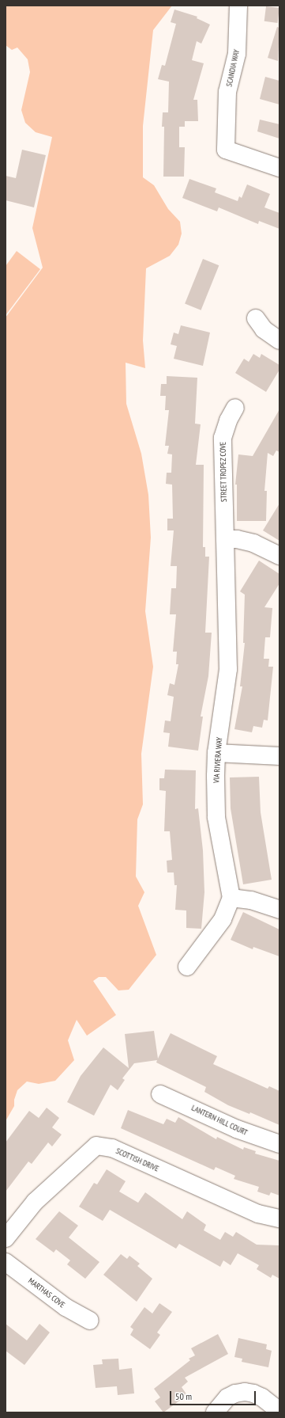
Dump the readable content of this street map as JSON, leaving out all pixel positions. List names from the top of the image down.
{
  "streets": {
    "street": [
      "SCANDIA WAY",
      "STREET TROPEZ COVE",
      "VIA RIVIERA WAY",
      "LANTERN HILL COURT",
      "SCOTTISH DRIVE",
      "MARTHAS COVE"
    ]
  },
  "crossings": [
    ["STREET TROPEZ COVE", "VIA RIVIERA WAY"]
  ],
  "scale_bar": "50 m"
}
